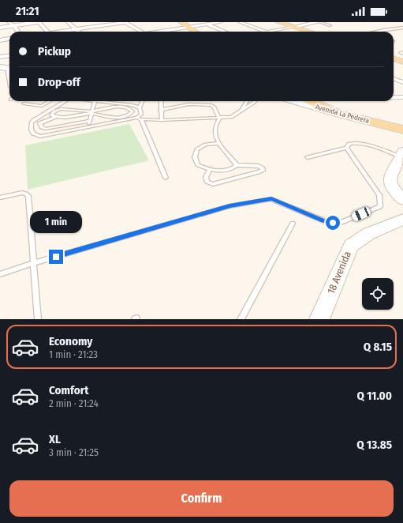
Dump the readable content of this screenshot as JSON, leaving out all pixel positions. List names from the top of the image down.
{
  "streets": {
    "main road": ["Avenida La Pedrera"],
    "street": ["18 Avenida"]
  },
  "page": {
    "status": "21:21",
    "banner": ["Pickup", "Drop-off"],
    "bubble": "1 min",
    "list": [
      {
        "name": "Economy",
        "note": "1 min · 21:23",
        "value": "Q 8.15"
      },
      {
        "name": "Comfort",
        "note": "2 min · 21:24",
        "value": "Q 11.00"
      },
      {
        "name": "XL",
        "note": "3 min · 21:25",
        "value": "Q 13.85"
      }
    ],
    "buttons": "Confirm"
  }
}
